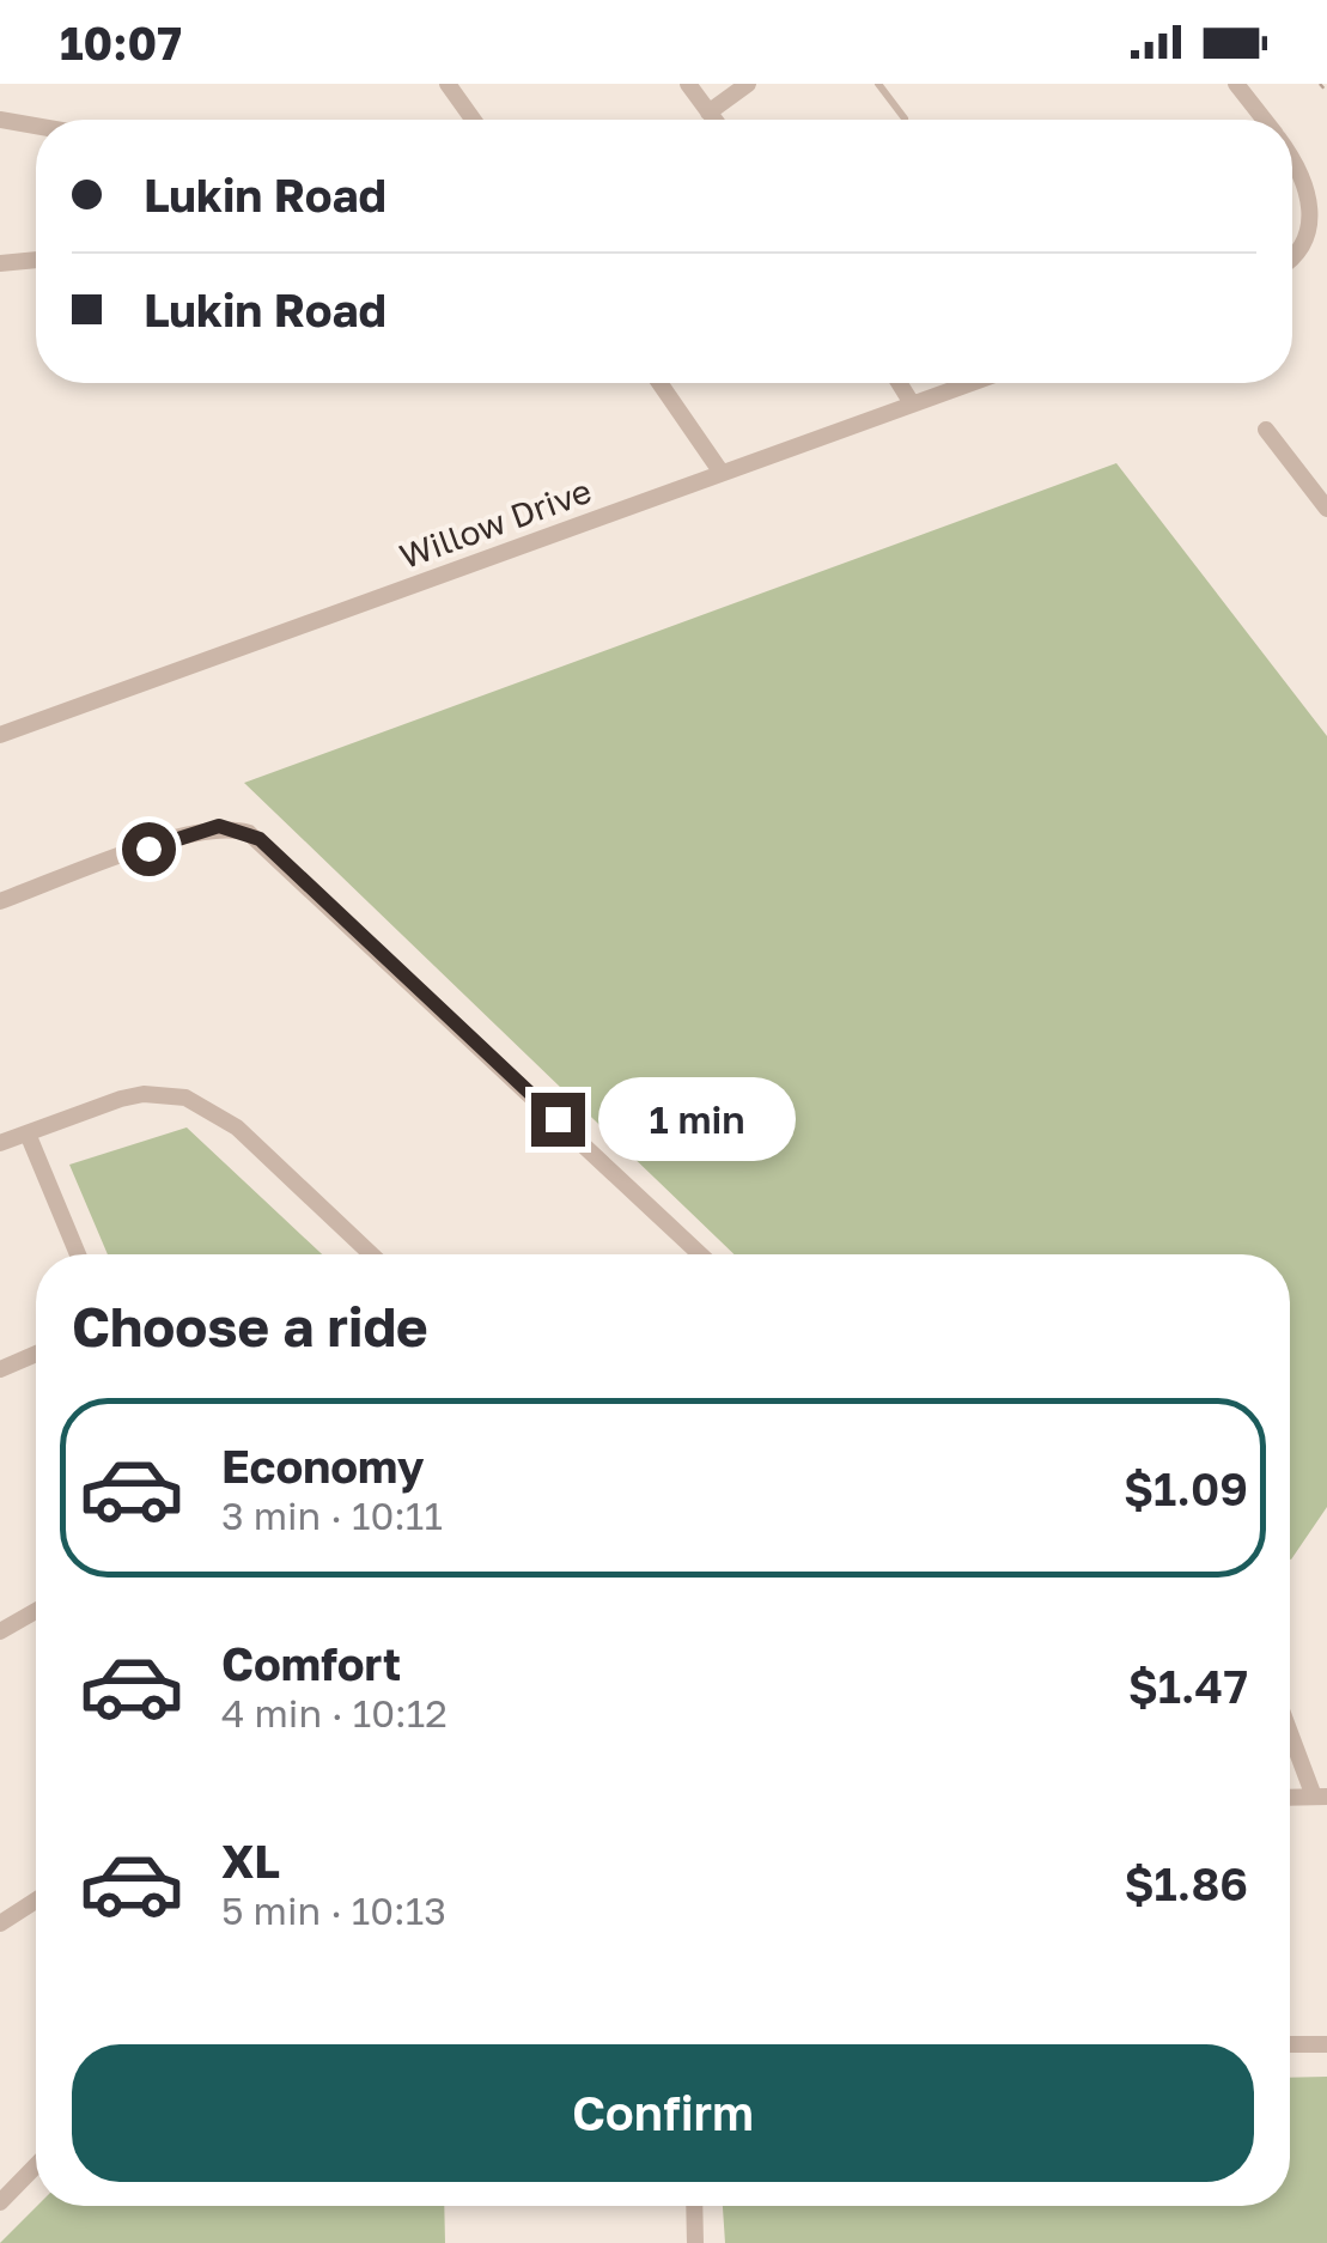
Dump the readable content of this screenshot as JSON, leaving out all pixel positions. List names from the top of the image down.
{
  "streets": {
    "street": ["Willow Drive"]
  },
  "page": {
    "status": "10:07",
    "banner": ["Lukin Road", "Lukin Road"],
    "bubble": "1 min",
    "heading": "Choose a ride",
    "list": [
      {
        "name": "Economy",
        "note": "3 min · 10:11",
        "value": "$1.09"
      },
      {
        "name": "Comfort",
        "note": "4 min · 10:12",
        "value": "$1.47"
      },
      {
        "name": "XL",
        "note": "5 min · 10:13",
        "value": "$1.86"
      }
    ],
    "buttons": "Confirm"
  }
}
